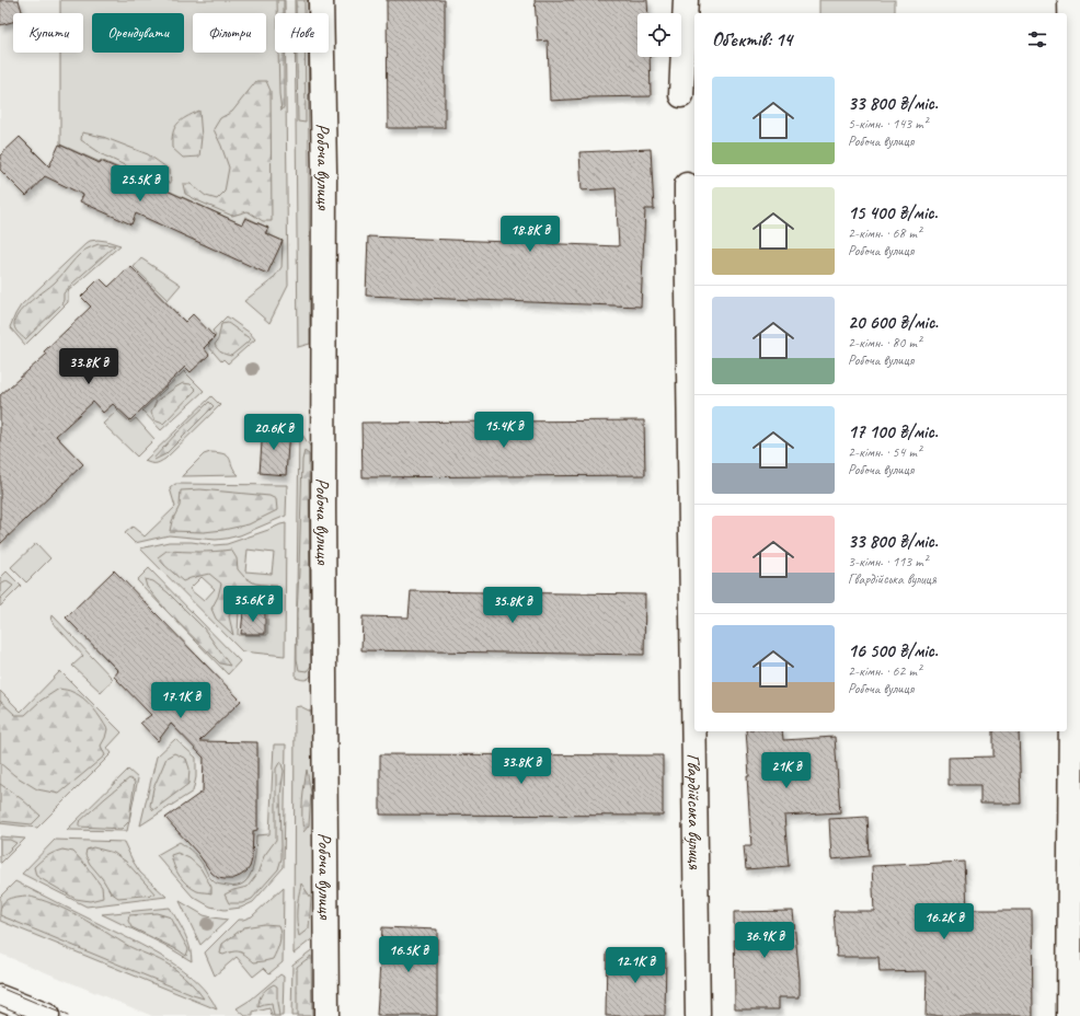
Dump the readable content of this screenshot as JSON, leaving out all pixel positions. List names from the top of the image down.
{
  "streets": {
    "street": ["Робоча вулиця", "Гвардійська вулиця"]
  },
  "page": {
    "chip": [
      "Купити",
      "Орендувати",
      "Фільтри",
      "Нове"
    ],
    "heading": "Об’єктів: 14",
    "list": [
      {
        "name": "33 800 ₴/міс.",
        "note": "5-кімн. · 143 m² · Робоча вулиця"
      },
      {
        "name": "15 400 ₴/міс.",
        "note": "2-кімн. · 68 m² · Робоча вулиця"
      },
      {
        "name": "20 600 ₴/міс.",
        "note": "2-кімн. · 80 m² · Робоча вулиця"
      },
      {
        "name": "17 100 ₴/міс.",
        "note": "2-кімн. · 54 m² · Робоча вулиця"
      },
      {
        "name": "33 800 ₴/міс.",
        "note": "3-кімн. · 113 m² · Гвардійська вулиця"
      },
      {
        "name": "16 500 ₴/міс.",
        "note": "2-кімн. · 62 m² · Робоча вулиця"
      }
    ],
    "price": [
      "25.5K ₴",
      "18.8K ₴",
      "33.8K ₴",
      "15.4K ₴",
      "20.6K ₴",
      "35.6K ₴",
      "35.8K ₴",
      "17.1K ₴",
      "33.8K ₴",
      "21K ₴",
      "16.2K ₴",
      "36.9K ₴",
      "16.5K ₴",
      "12.1K ₴"
    ]
  }
}
